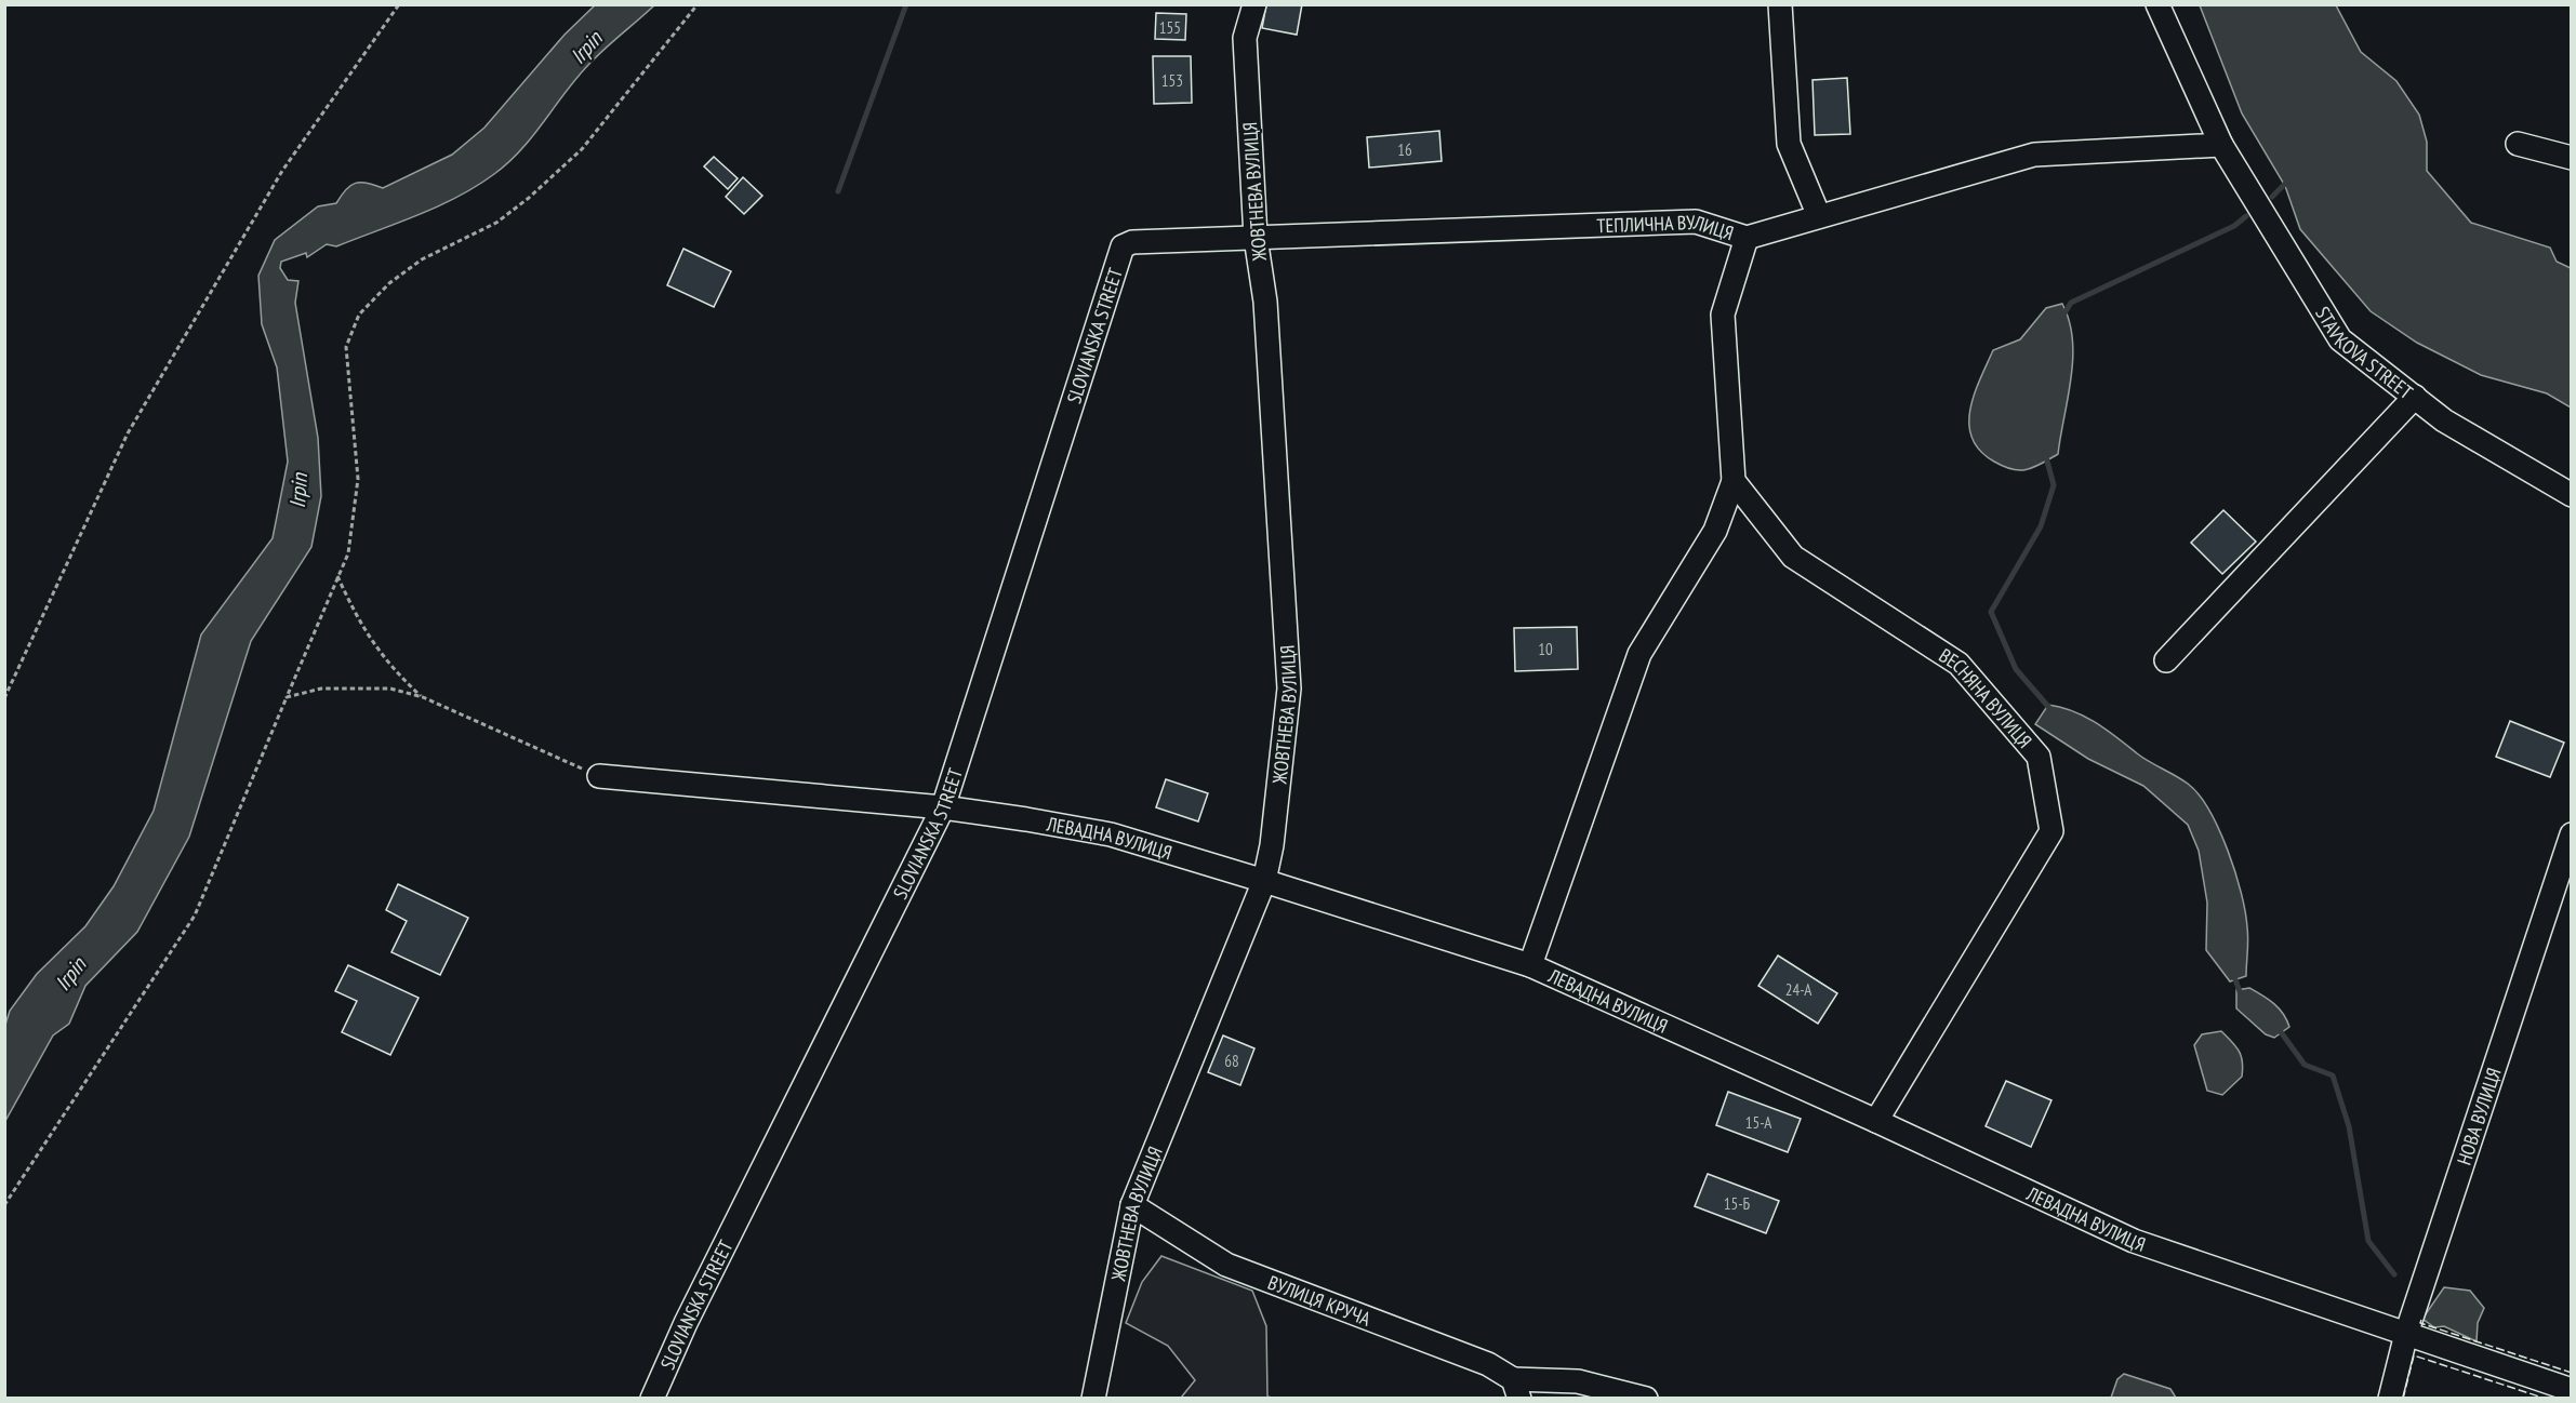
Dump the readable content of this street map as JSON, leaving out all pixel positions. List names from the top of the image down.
{
  "streets": {
    "street": [
      "ЖОВТНЕВА ВУЛИЦЯ",
      "ТЕПЛИЧНА ВУЛИЦЯ",
      "SLOVIANSKA STREET",
      "STAVKOVA STREET",
      "ВЕСНЯНА ВУЛИЦЯ",
      "ЛЕВАДНА ВУЛИЦЯ",
      "НОВА ВУЛИЦЯ",
      "ВУЛИЦЯ КРУЧА"
    ]
  },
  "crossings": [
    ["ЖОВТНЕВА ВУЛИЦЯ", "ТЕПЛИЧНА ВУЛИЦЯ"],
    ["ЖОВТНЕВА ВУЛИЦЯ", "ЛЕВАДНА ВУЛИЦЯ"],
    ["ЖОВТНЕВА ВУЛИЦЯ", "ВУЛИЦЯ КРУЧА"],
    ["ТЕПЛИЧНА ВУЛИЦЯ", "SLOVIANSKA STREET"],
    ["ТЕПЛИЧНА ВУЛИЦЯ", "STAVKOVA STREET"],
    ["SLOVIANSKA STREET", "ЛЕВАДНА ВУЛИЦЯ"],
    ["ВЕСНЯНА ВУЛИЦЯ", "ЛЕВАДНА ВУЛИЦЯ"],
    ["ЛЕВАДНА ВУЛИЦЯ", "НОВА ВУЛИЦЯ"]
  ],
  "water": ["Irpin"],
  "house_numbers": [
    "155",
    "153",
    "16",
    "10",
    "24-А",
    "68",
    "15-А",
    "15-Б"
  ]
}
